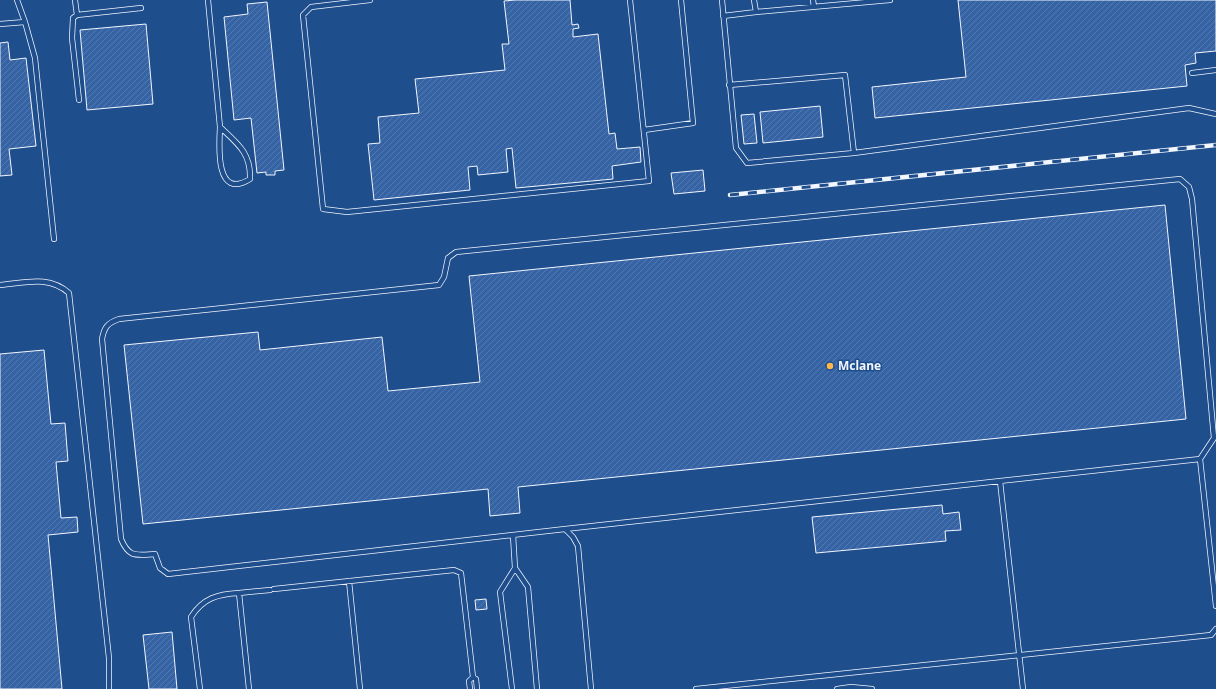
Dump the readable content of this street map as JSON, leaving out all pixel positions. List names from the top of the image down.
{
  "places": ["Mclane"]
}
